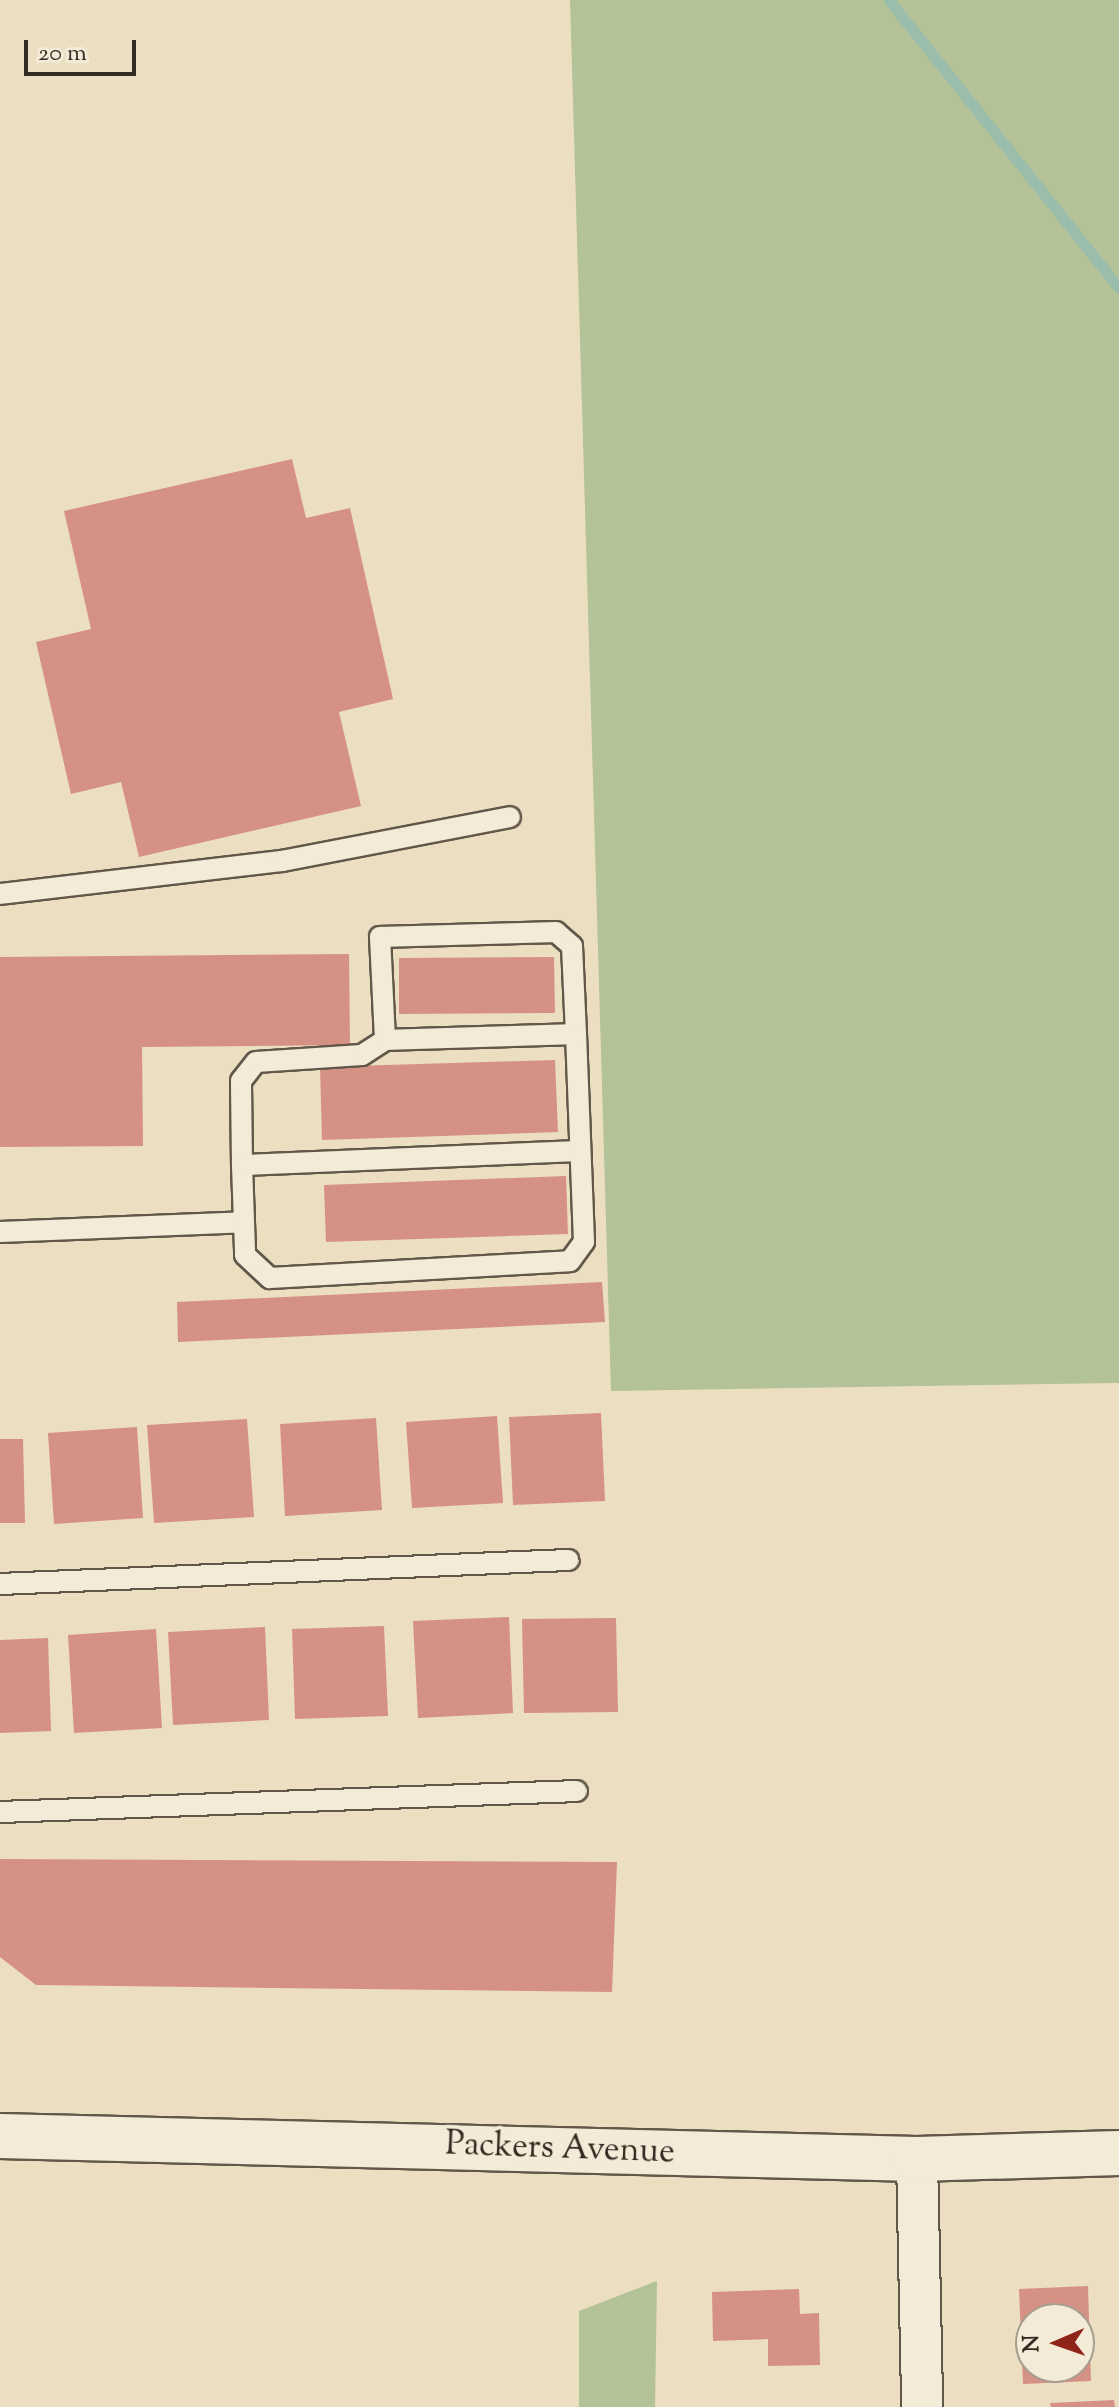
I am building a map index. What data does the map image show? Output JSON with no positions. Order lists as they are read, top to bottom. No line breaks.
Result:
{"streets":{"main road":["Packers Avenue"]},"scale_bar":"20 m","north":"left"}
